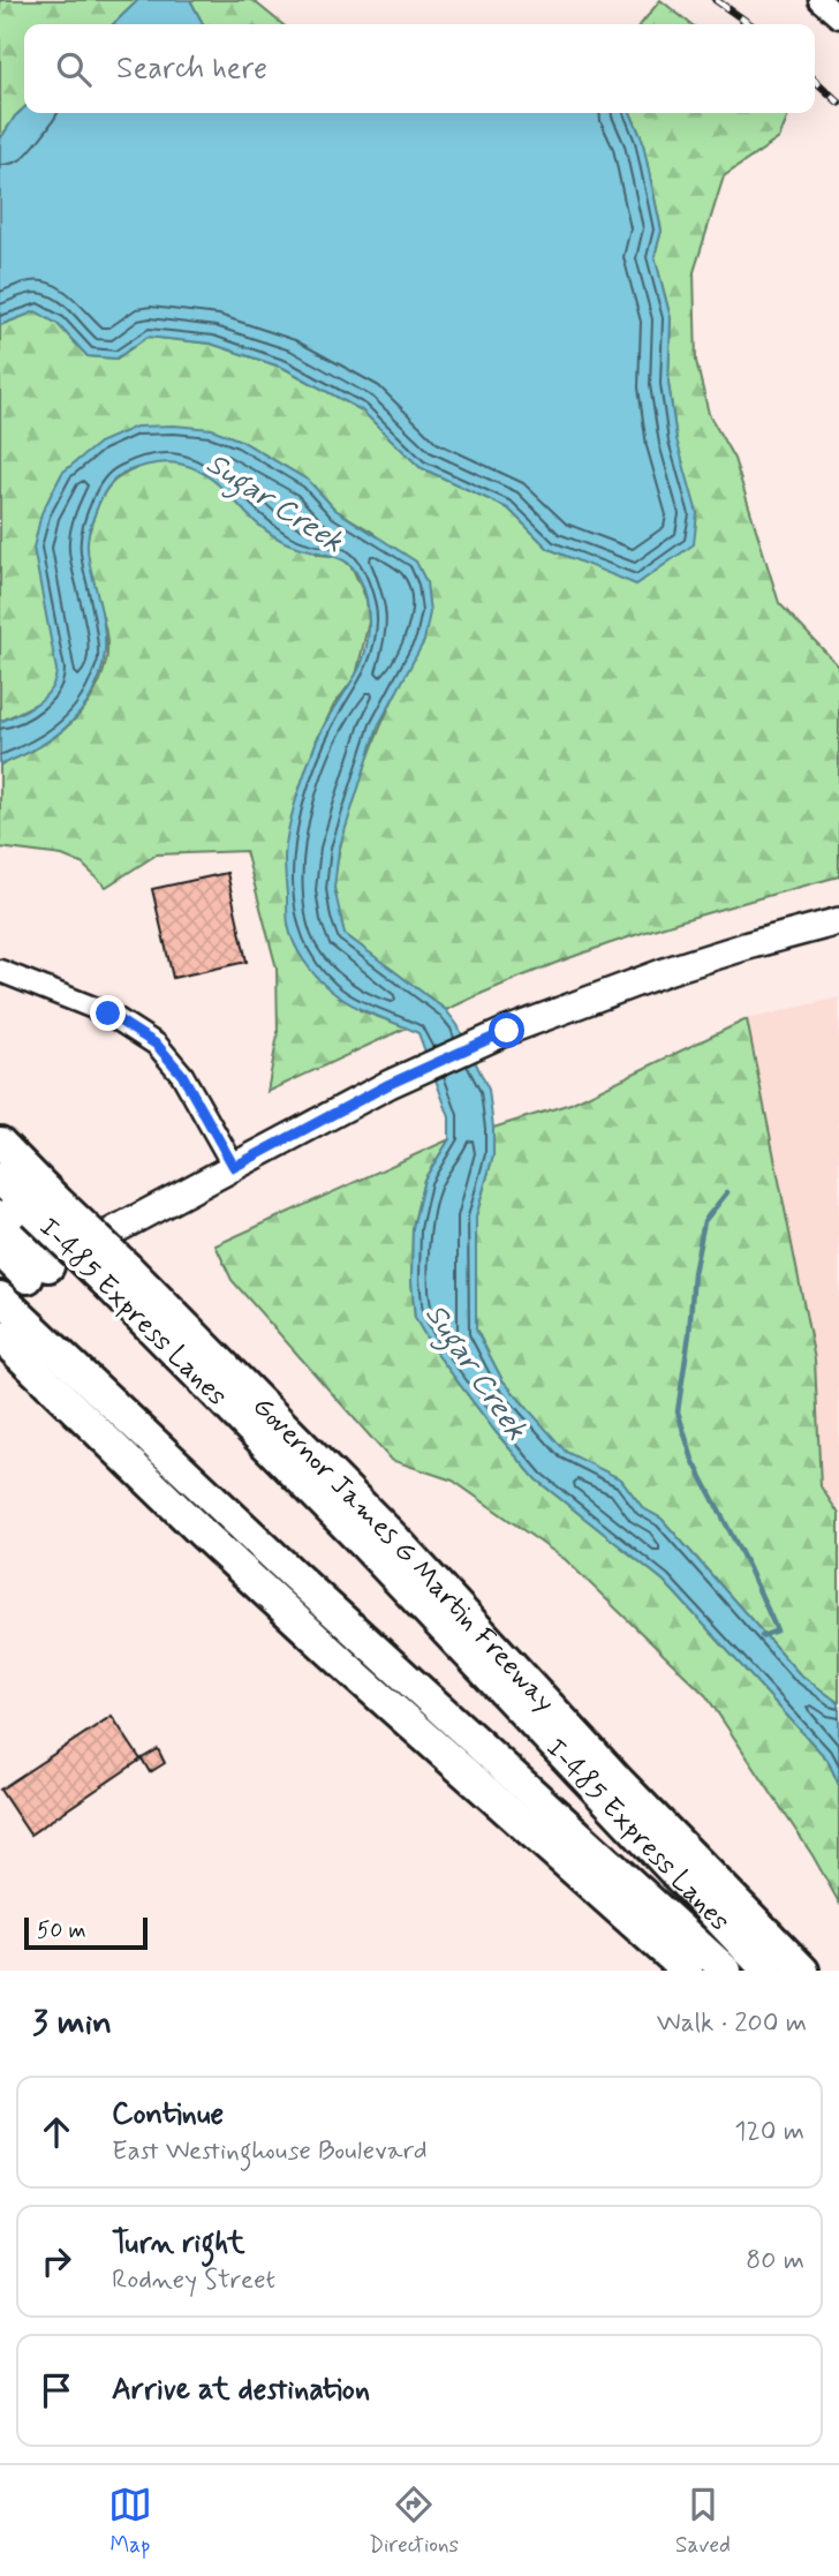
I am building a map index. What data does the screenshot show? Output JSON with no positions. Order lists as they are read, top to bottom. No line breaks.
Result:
{"streets":{"highway":["I-485 Express Lanes","Governor James G Martin Freeway"]},"crossings":[["I-485 Express Lanes","Governor James G Martin Freeway"]],"water":["Sugar Creek"],"scale_bar":"50 m","page":{"search":"Search here","scale":"50 m","heading":["3 min","Walk · 200 m"],"list":[["Continue","East Westinghouse Boulevard","120 m"],["Turn right","Rodney Street","80 m"],"Arrive at destination"],"nav":["Map","Directions","Saved"]}}
